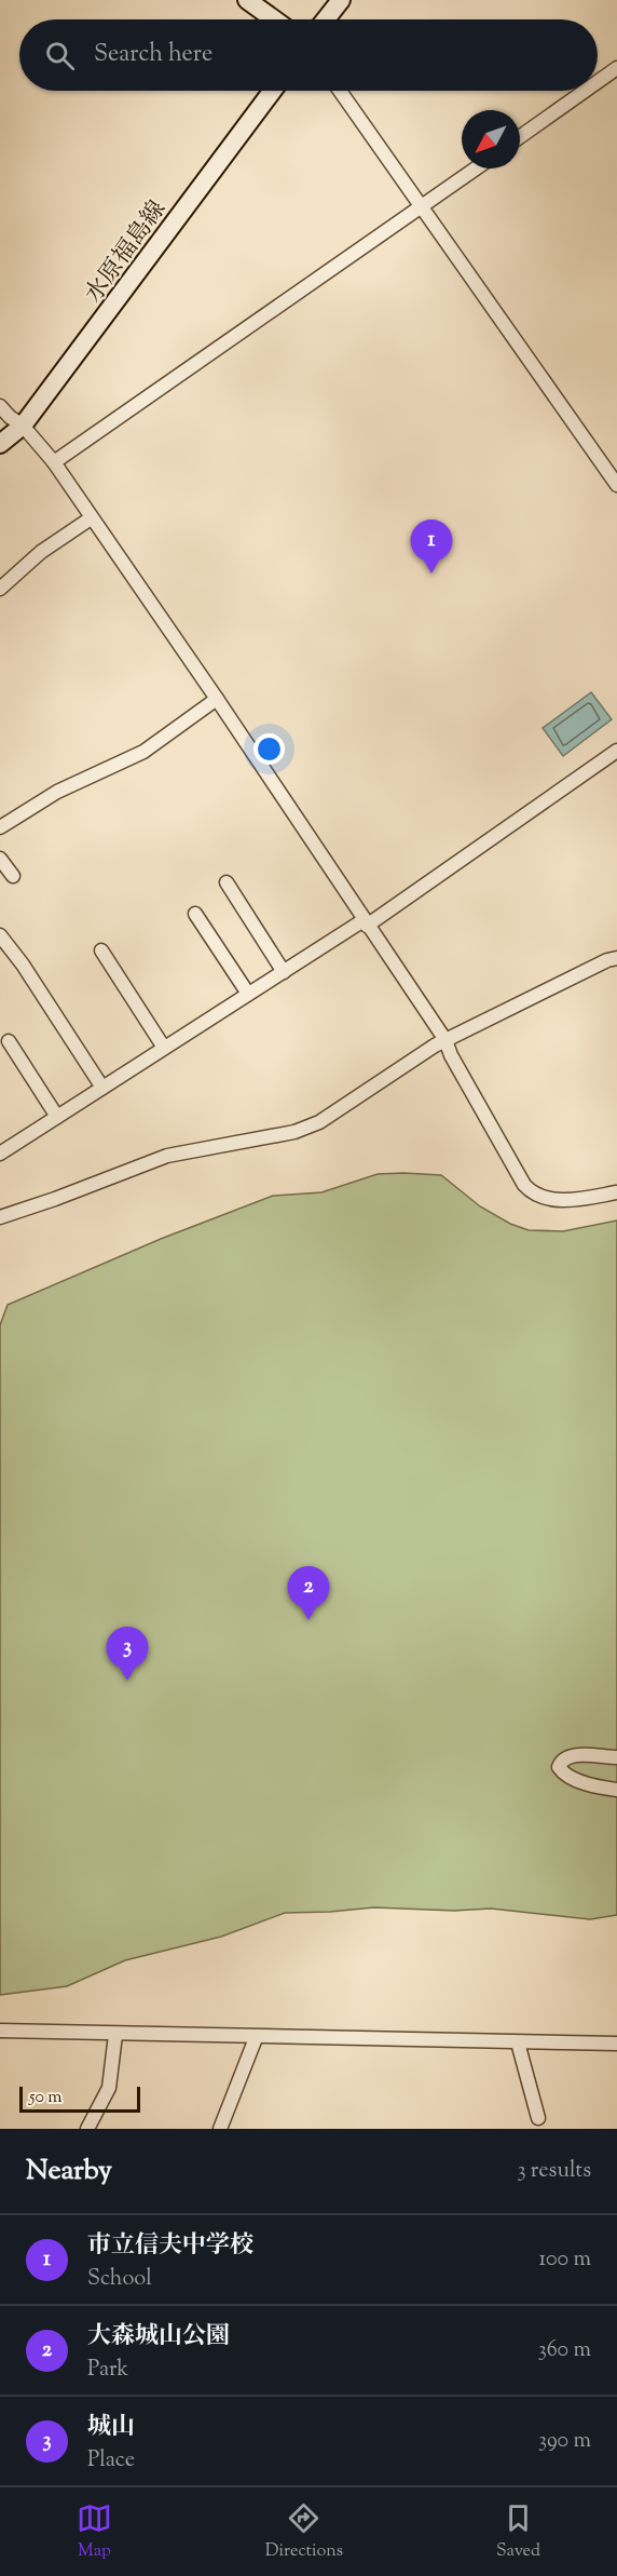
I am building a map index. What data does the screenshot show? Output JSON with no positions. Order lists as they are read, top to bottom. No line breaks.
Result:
{"streets":{"main road":["水原福島線"]},"scale_bar":"50 m","north":"bottom left","page":{"search":"Search here","pins":["1","2","3"],"scale":"50 m","heading":["Nearby","3 results"],"list":[{"mark":"1","name":"市立信夫中学校","note":"School","value":"100 m"},{"mark":"2","name":"大森城山公園","note":"Park","value":"360 m"},{"mark":"3","name":"城山","note":"Place","value":"390 m"}],"nav":["Map","Directions","Saved"]}}
